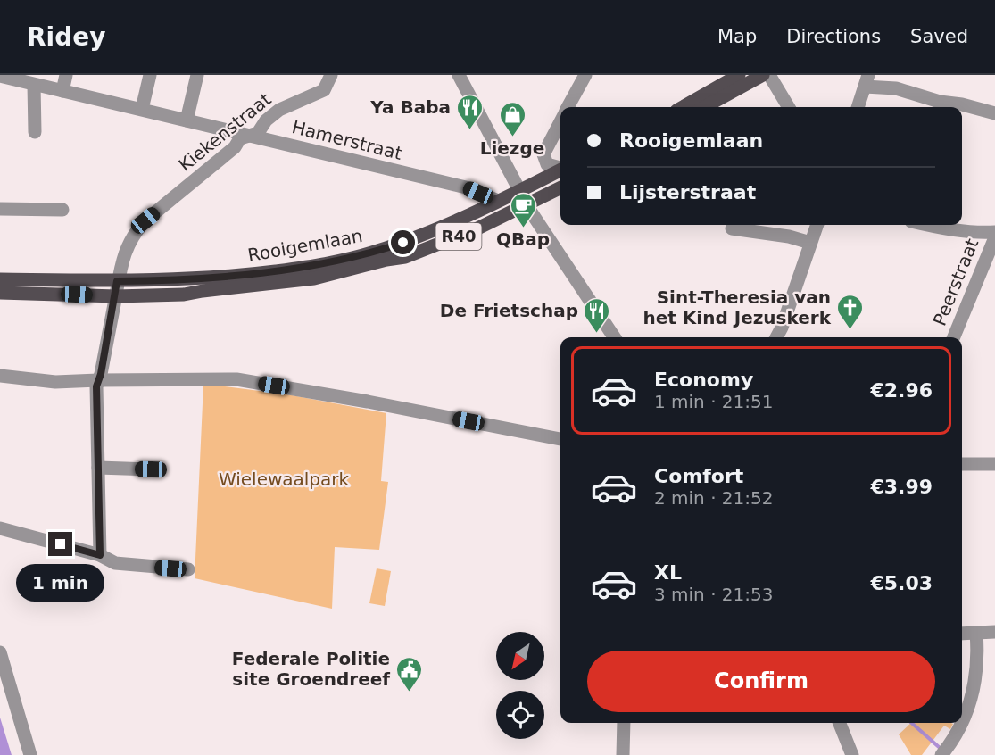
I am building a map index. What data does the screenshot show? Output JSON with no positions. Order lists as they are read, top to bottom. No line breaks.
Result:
{"streets":{"main road":["R40","Rooigemlaan"],"street":["Kiekenstraat","Hamerstraat","Peerstraat"]},"crossings":[["Kiekenstraat","Hamerstraat"],["Kiekenstraat","Rooigemlaan"],["Hamerstraat","Rooigemlaan"]],"parks":["Wielewaalpark"],"places":{"restaurant":["Ya Baba","De Frietschap"],"shop":["Liezge"],"cafe":["QBap"],"church":["Sint-Theresia van het Kind Jezuskerk"],"public building":["Federale Politie site Groendreef"]},"north":"bottom left","page":{"header":"Ridey","nav":["Map","Directions","Saved"],"banner":["Rooigemlaan","Lijsterstraat"],"list":[{"name":"Economy","note":"1 min · 21:51","value":"€2.96"},{"name":"Comfort","note":"2 min · 21:52","value":"€3.99"},{"name":"XL","note":"3 min · 21:53","value":"€5.03"}],"bubble":"1 min","buttons":"Confirm"}}
